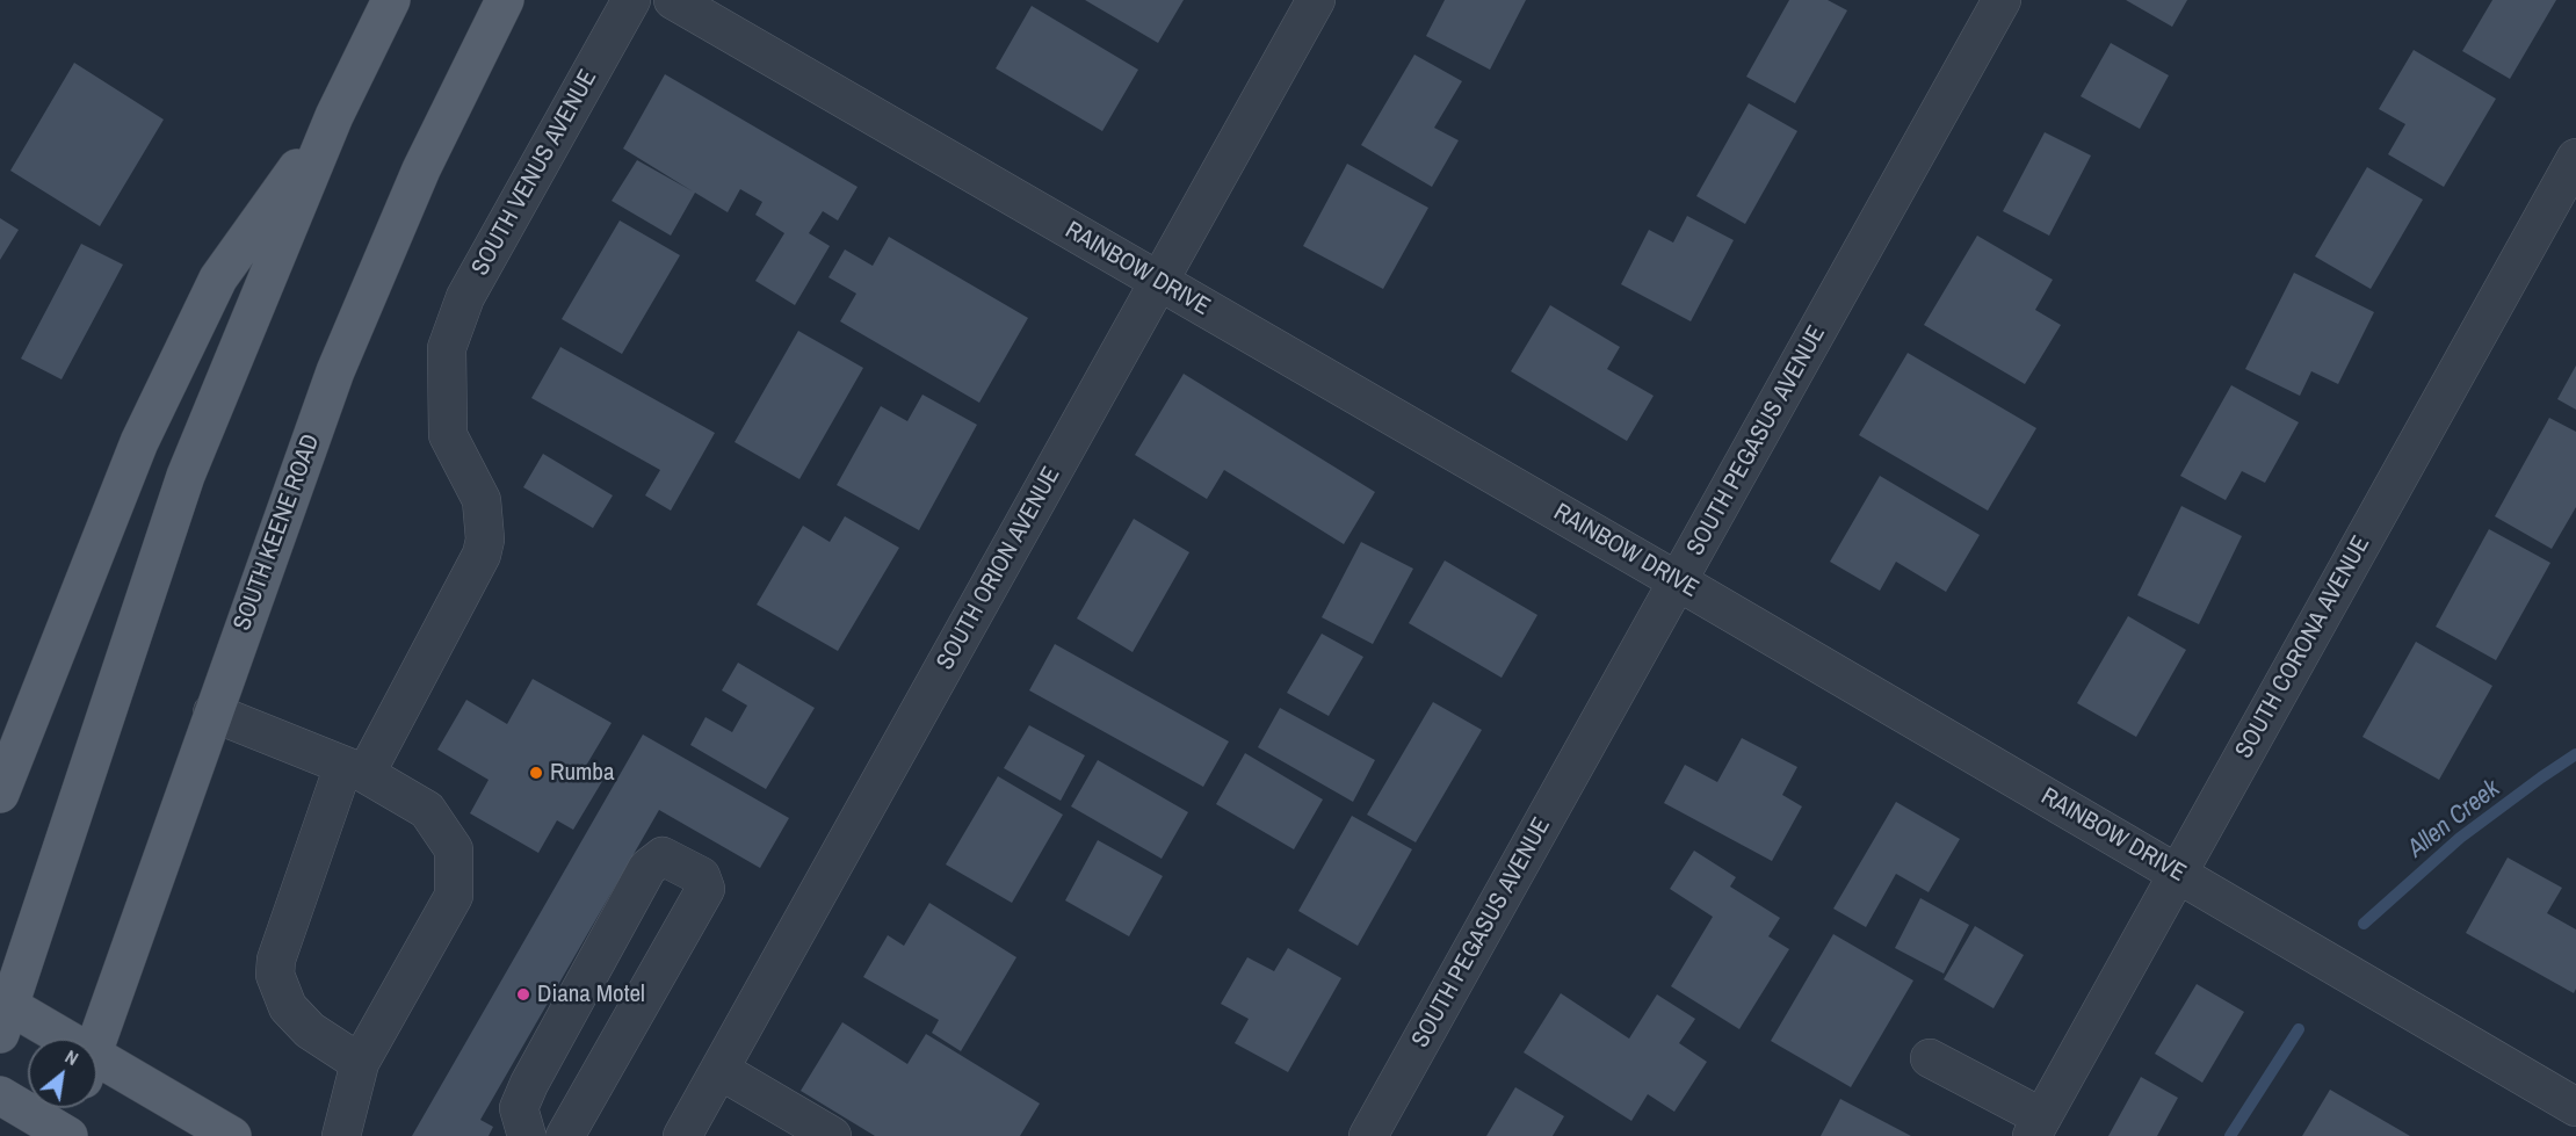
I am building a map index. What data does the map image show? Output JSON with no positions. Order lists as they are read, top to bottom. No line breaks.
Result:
{"streets":{"main road":["SOUTH KEENE ROAD"],"street":["SOUTH VENUS AVENUE","RAINBOW DRIVE","SOUTH PEGASUS AVENUE","SOUTH ORION AVENUE","SOUTH CORONA AVENUE"]},"crossings":[["RAINBOW DRIVE","SOUTH PEGASUS AVENUE"],["RAINBOW DRIVE","SOUTH ORION AVENUE"],["RAINBOW DRIVE","SOUTH CORONA AVENUE"]],"water":["Allen Creek"],"places":["Rumba","Diana Motel"],"north":"top right"}
